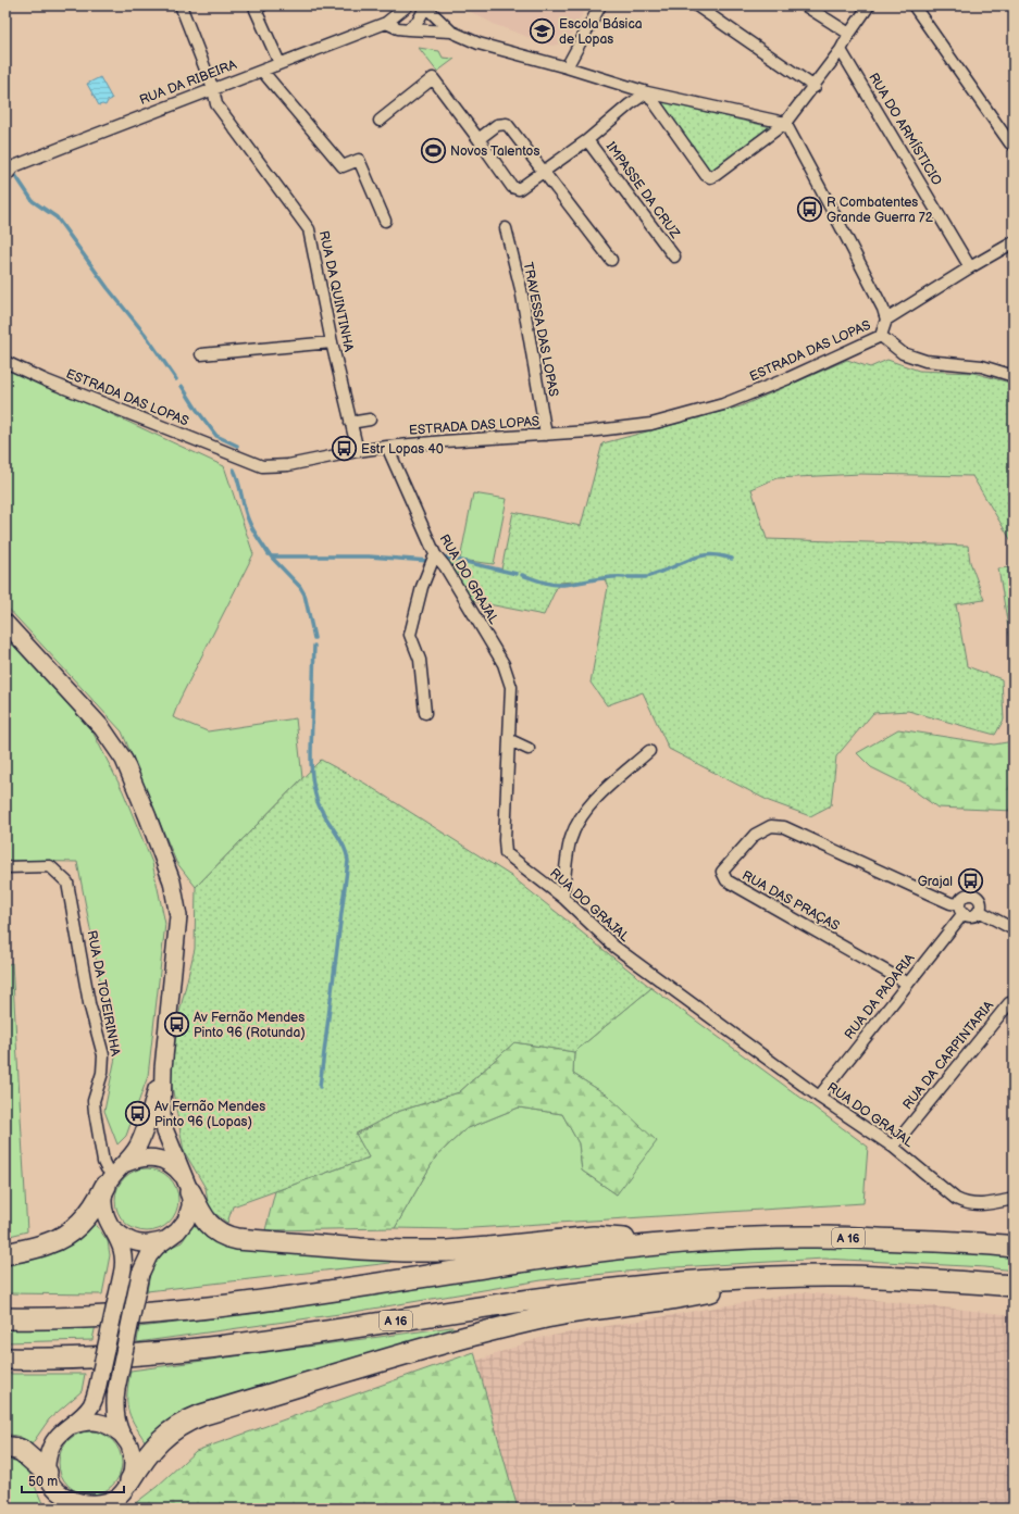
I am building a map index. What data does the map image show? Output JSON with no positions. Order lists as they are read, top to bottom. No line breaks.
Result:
{"streets":{"highway":["A 16"],"street":["RUA DA RIBEIRA","RUA DO ARMÍSTICIO","IMPASSE DA CRUZ","RUA DA QUINTINHA","TRAVESSA DAS LOPAS","ESTRADA DAS LOPAS","RUA DO GRAJAL","RUA DAS PRAÇAS","RUA DA TOJEIRINHA","RUA DA PADARIA","RUA DA CARPINTARIA"]},"crossings":[["RUA DA RIBEIRA","RUA DA QUINTINHA"],["RUA DA QUINTINHA","ESTRADA DAS LOPAS"],["TRAVESSA DAS LOPAS","ESTRADA DAS LOPAS"],["ESTRADA DAS LOPAS","RUA DO GRAJAL"],["RUA DO GRAJAL","RUA DA PADARIA"],["RUA DO GRAJAL","RUA DA CARPINTARIA"],["RUA DAS PRAÇAS","RUA DA PADARIA"],["RUA DA TOJEIRINHA","A 16"]],"places":{"school or university":["Escola Básica de Lopas"],"sports":["Novos Talentos"],"bus stop":["R Combatentes Grande Guerra 72","Estr Lopas 40","Grajal","Av Fernão Mendes Pinto 96 (Rotunda)","Av Fernão Mendes Pinto 96 (Lopas)"]},"scale_bar":"50 m"}
